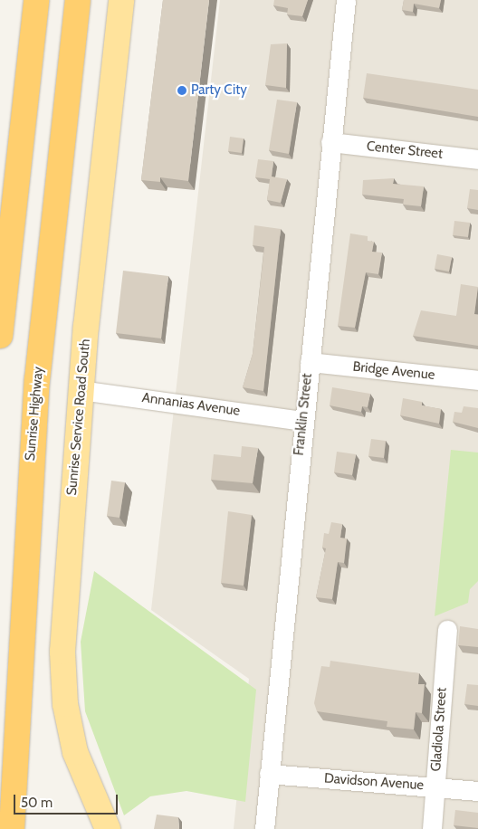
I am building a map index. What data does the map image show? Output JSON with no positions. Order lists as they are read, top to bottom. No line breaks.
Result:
{"streets":{"highway":["Sunrise Highway"],"main road":["Sunrise Service Road South"],"street":["Center Street","Bridge Avenue","Annanias Avenue","Franklin Street","Gladiola Street","Davidson Avenue"]},"crossings":[["Center Street","Franklin Street"],["Bridge Avenue","Franklin Street"],["Annanias Avenue","Franklin Street"],["Annanias Avenue","Sunrise Service Road South"],["Franklin Street","Davidson Avenue"],["Gladiola Street","Davidson Avenue"]],"places":["Party City"],"scale_bar":"50 m"}
